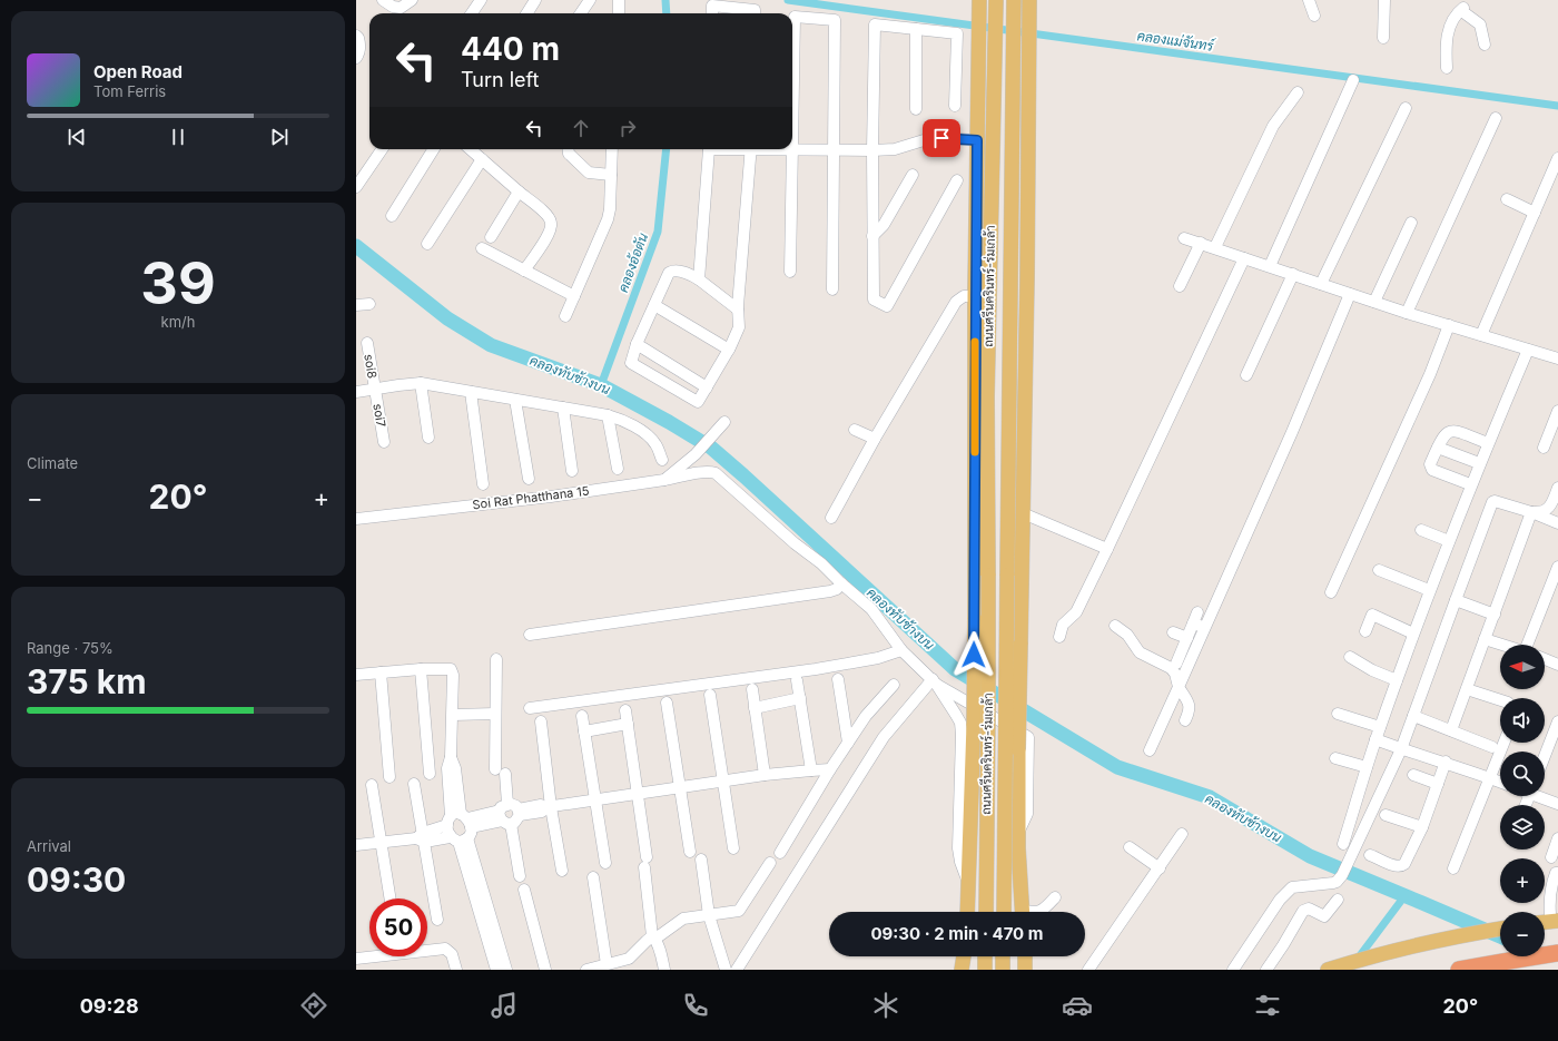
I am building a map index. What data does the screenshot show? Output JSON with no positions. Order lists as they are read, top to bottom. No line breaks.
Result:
{"streets":{"main road":["ถนนศรีนครินทร์-ร่มเกล้า"],"street":["soi8","soi7","Soi Rat Phatthana 15"]},"crossings":[["soi8","soi7"]],"water":["คลองแม่จันทร์","คลองอ้อตัน","คลองทับช้างบน"],"north":"left","page":{"turn":["440 m","Turn left"],"song":["Open Road","Tom Ferris"],"tile":[["39","km/h"],"Climate",["Range · 75%","375 km"],["Arrival","09:30"]],"heat":["−","20°","+"],"map_buttons":["+","−"],"limit":"50","trip":"09:30 · 2 min · 470 m","tabs":["09:28","20°"]}}
